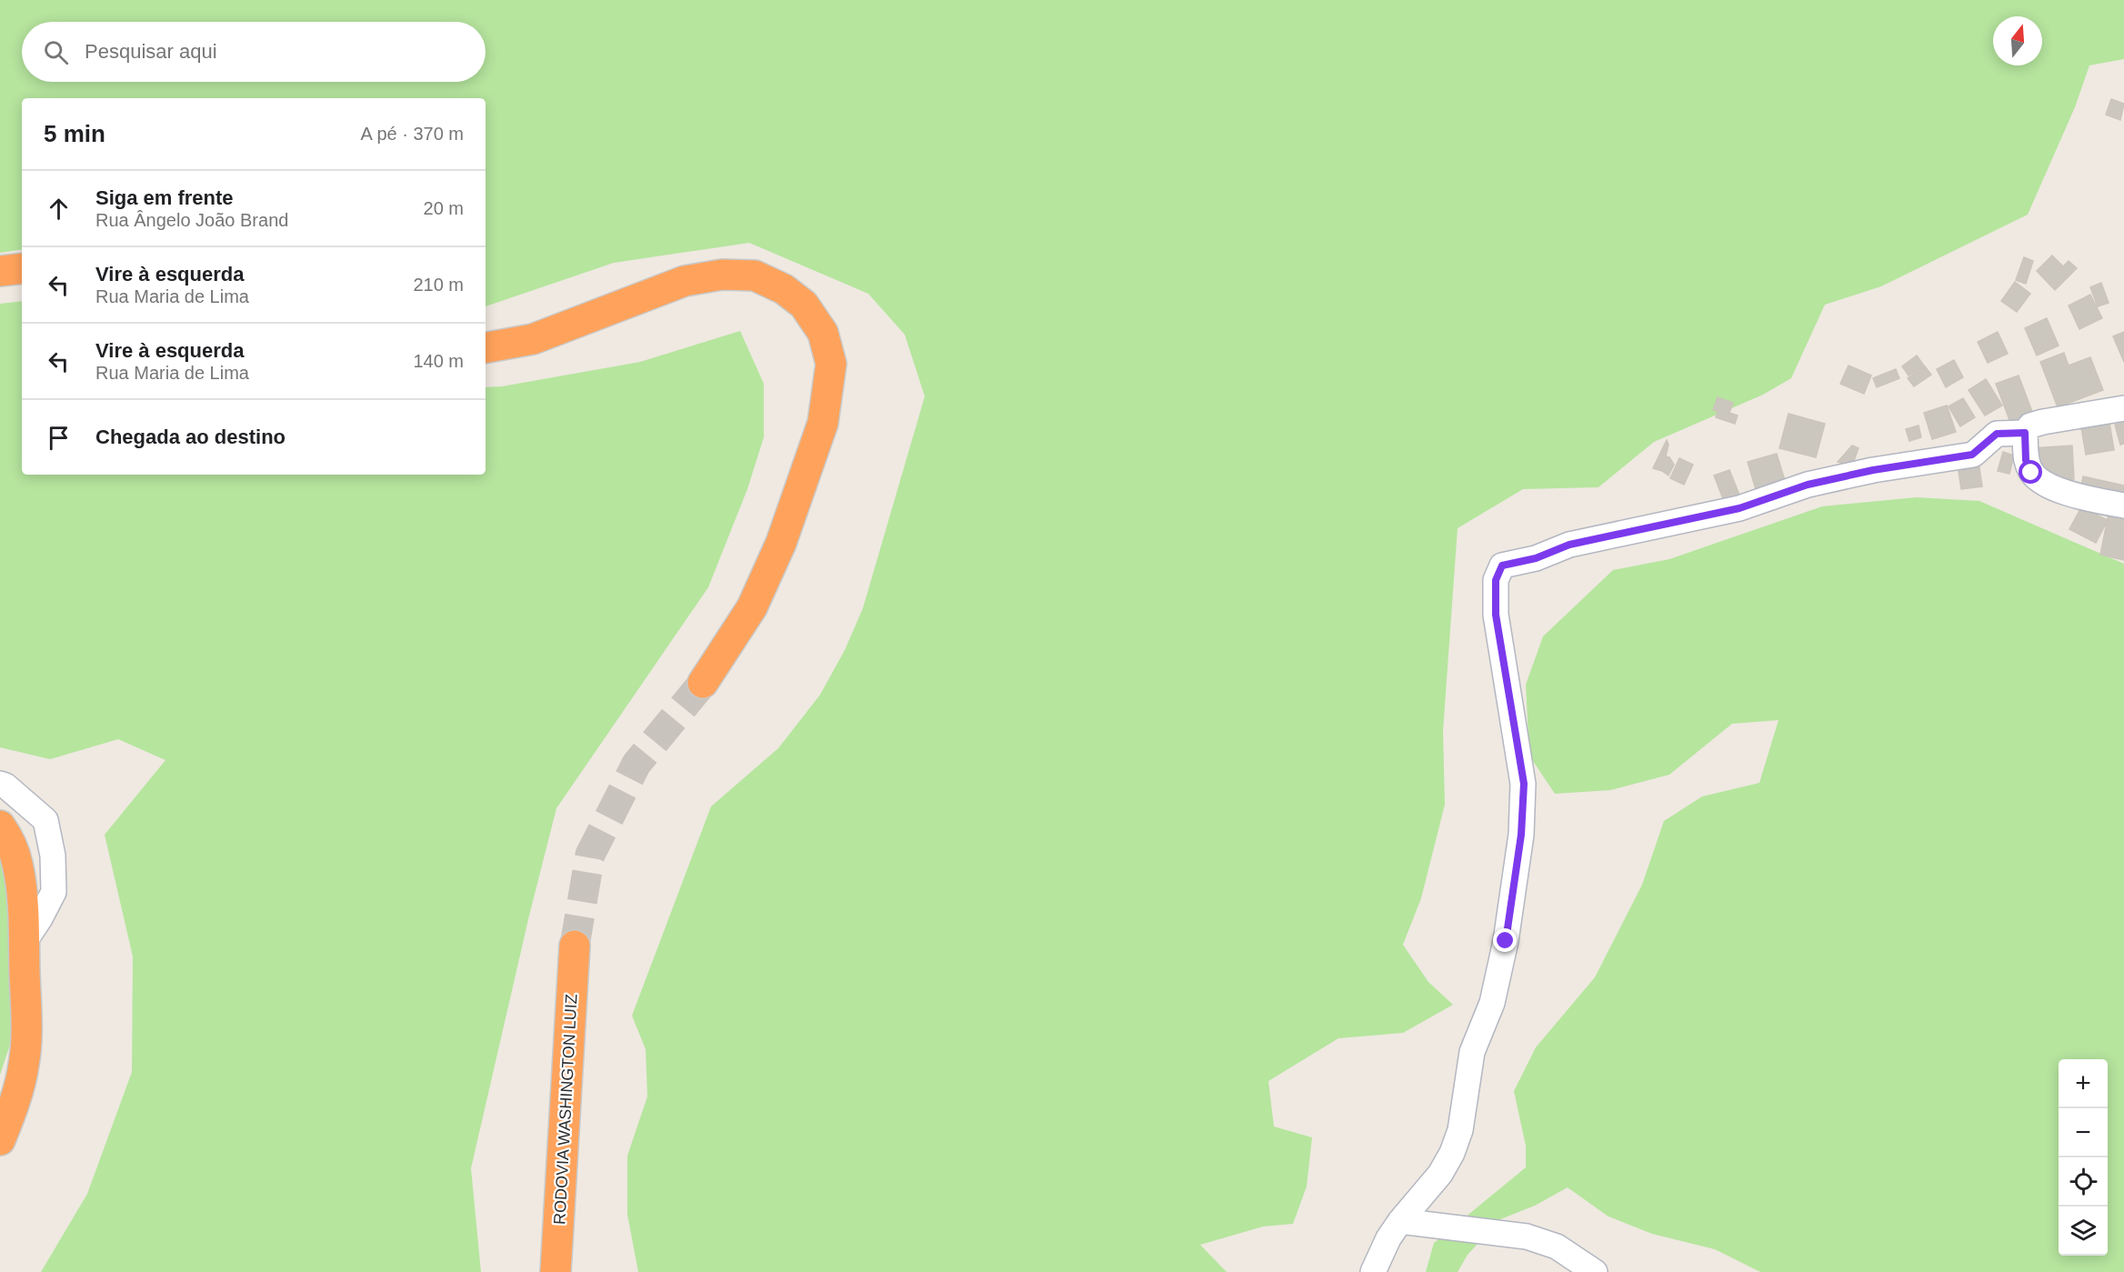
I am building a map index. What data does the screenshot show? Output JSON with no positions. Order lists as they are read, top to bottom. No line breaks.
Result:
{"streets":{"highway":["RODOVIA WASHINGTON LUIZ"]},"north":"top","page":{"search":"Pesquisar aqui","heading":["5 min","A pé · 370 m"],"list":[["Siga em frente","Rua Ângelo João Brand","20 m"],["Vire à esquerda","Rua Maria de Lima","210 m"],["Vire à esquerda","Rua Maria de Lima","140 m"],"Chegada ao destino"],"map_buttons":["+","−"]}}
